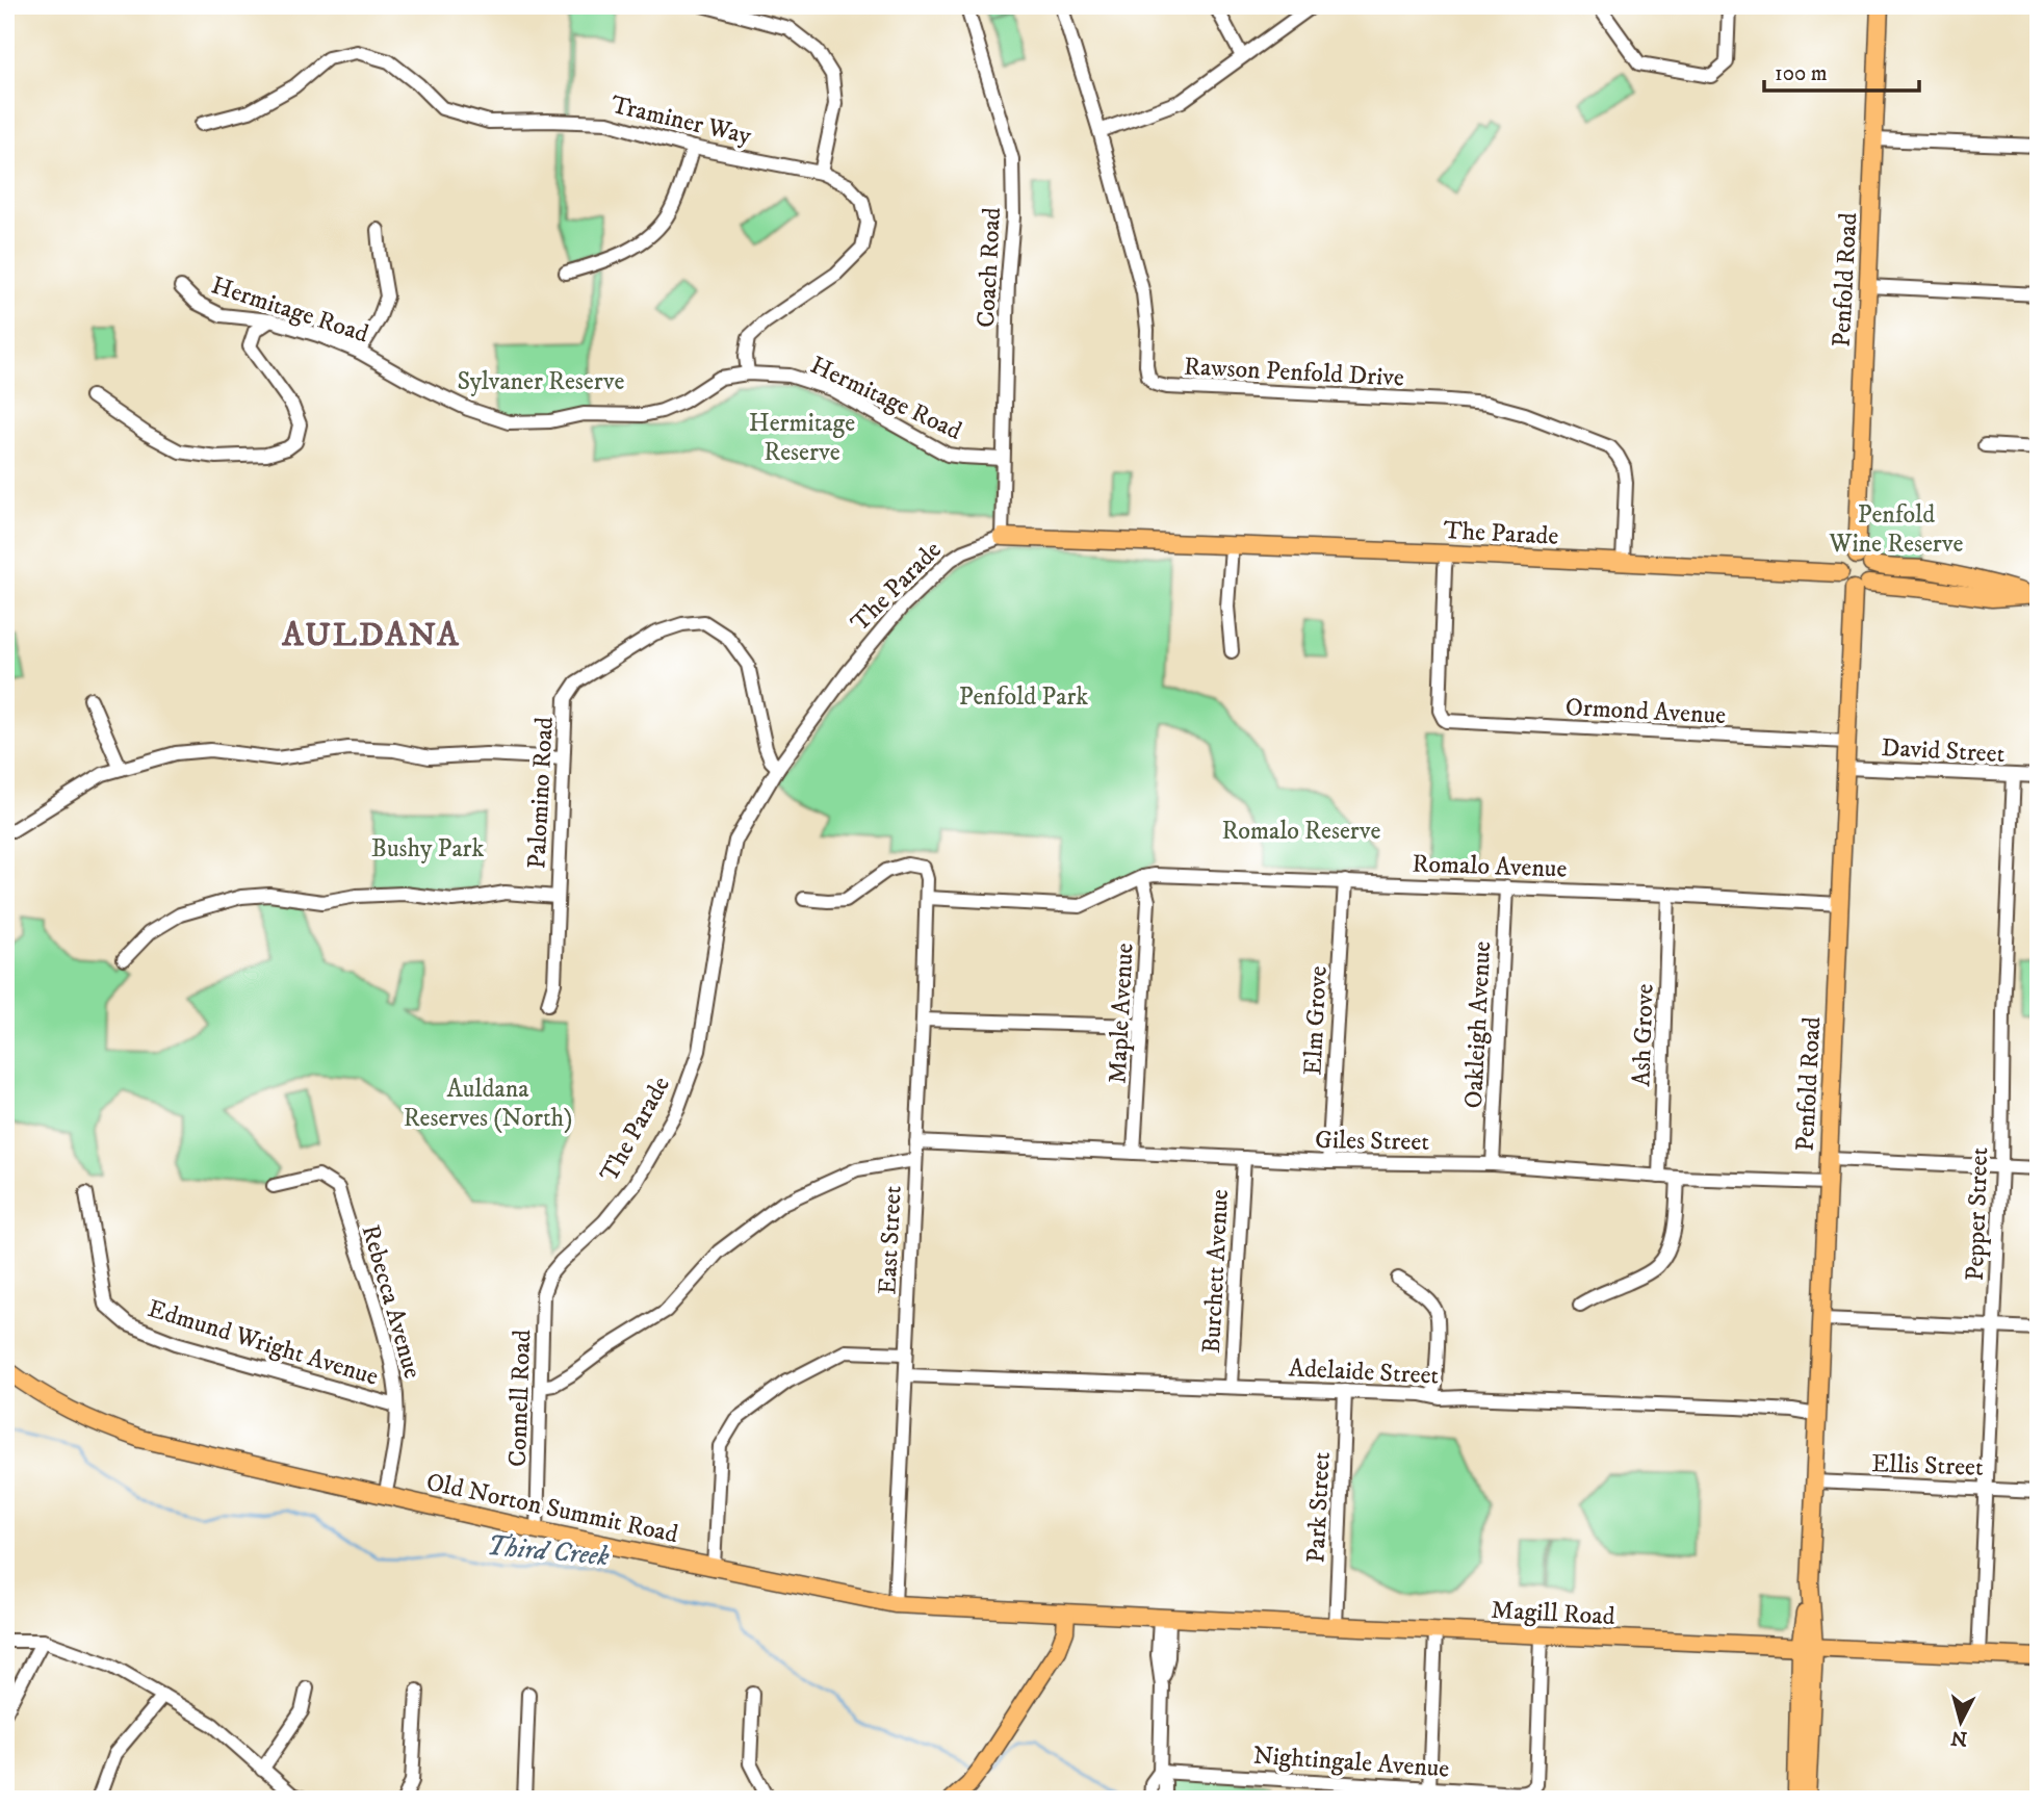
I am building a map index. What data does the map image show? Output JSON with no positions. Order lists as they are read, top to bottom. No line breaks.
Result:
{"streets":{"main road":["Penfold Road","The Parade","Old Norton Summit Road","Magill Road"],"street":["Traminer Way","Coach Road","Hermitage Road","Rawson Penfold Drive","Ormond Avenue","David Street","Palomino Road","Romalo Avenue","Maple Avenue","Elm Grove","Oakleigh Avenue","Ash Grove","Giles Street","Pepper Street","East Street","Burchett Avenue","Rebecca Avenue","Edmund Wright Avenue","Adelaide Street","Connell Road","Ellis Street","Park Street","Nightingale Avenue"]},"crossings":[["Traminer Way","Hermitage Road"],["Coach Road","Hermitage Road"],["Coach Road","The Parade"],["Penfold Road","The Parade"],["Penfold Road","Ormond Avenue"],["Penfold Road","David Street"],["Penfold Road","Romalo Avenue"],["Penfold Road","Giles Street"],["Penfold Road","Adelaide Street"],["Penfold Road","Ellis Street"],["Penfold Road","Magill Road"],["Rawson Penfold Drive","The Parade"],["The Parade","Ormond Avenue"],["The Parade","Palomino Road"],["The Parade","Connell Road"],["David Street","Pepper Street"],["Romalo Avenue","Maple Avenue"],["Romalo Avenue","Elm Grove"],["Romalo Avenue","Oakleigh Avenue"],["Romalo Avenue","Ash Grove"],["Romalo Avenue","East Street"],["Maple Avenue","Giles Street"],["Elm Grove","Giles Street"],["Oakleigh Avenue","Giles Street"],["Ash Grove","Giles Street"],["Giles Street","East Street"],["Giles Street","Burchett Avenue"],["Pepper Street","Ellis Street"],["Pepper Street","Magill Road"],["East Street","Adelaide Street"],["East Street","Old Norton Summit Road"],["Burchett Avenue","Adelaide Street"],["Rebecca Avenue","Edmund Wright Avenue"],["Rebecca Avenue","Old Norton Summit Road"],["Adelaide Street","Park Street"],["Connell Road","Old Norton Summit Road"],["Old Norton Summit Road","Magill Road"],["Park Street","Magill Road"],["Magill Road","Nightingale Avenue"]],"districts":["AULDANA"],"water":["Third Creek"],"parks":["Sylvaner Reserve","Hermitage Reserve","Penfold Wine Reserve","Penfold Park","Romalo Reserve","Bushy Park","Auldana Reserves (North)"],"scale_bar":"100 m","north":"bottom"}
